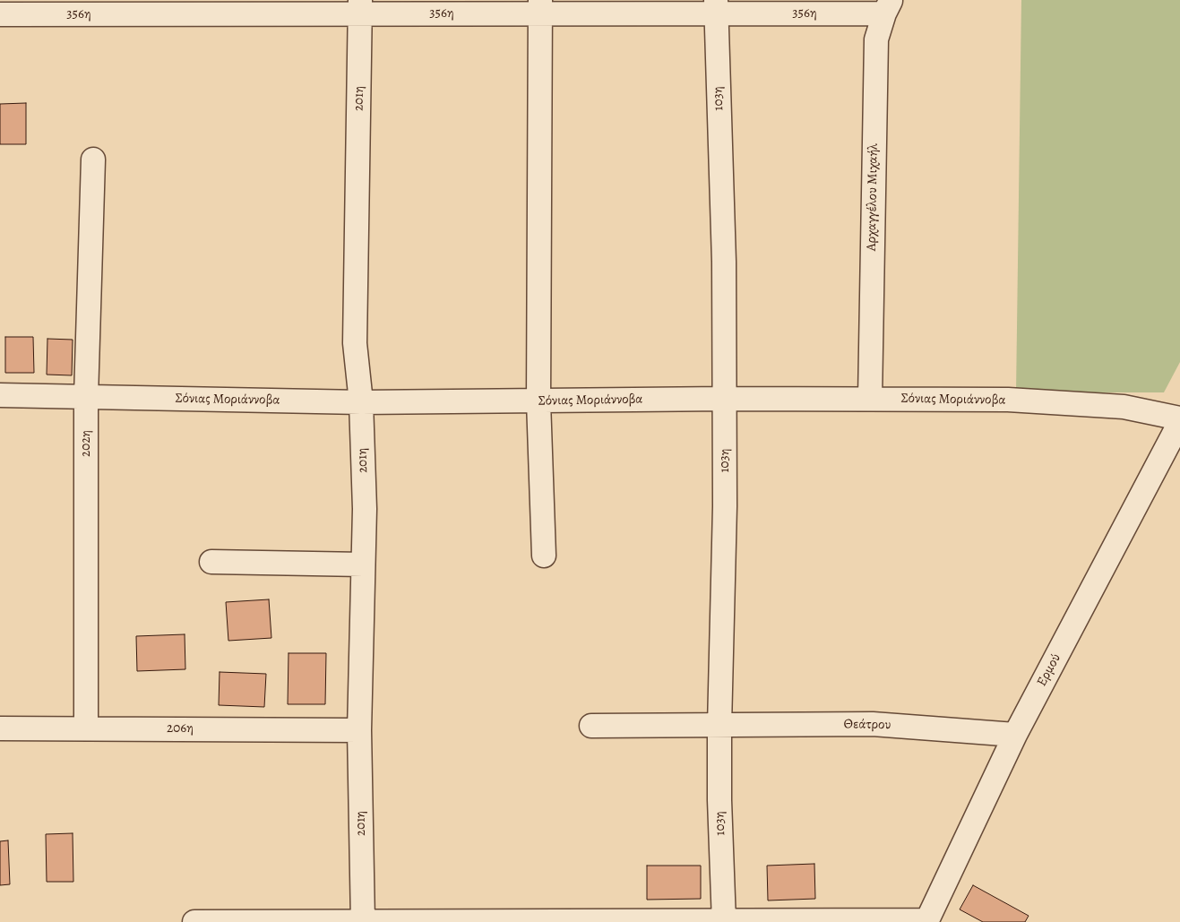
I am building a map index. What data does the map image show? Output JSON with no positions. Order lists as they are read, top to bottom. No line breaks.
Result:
{"streets":{"street":["356η","201η","103η","Αρχαγγέλου Μιχαήλ","Σόνιας Μοριάννοβα","202η","Ερμού","Θεάτρου","206η"]},"crossings":[["356η","201η"],["356η","103η"],["356η","Αρχαγγέλου Μιχαήλ"],["201η","Σόνιας Μοριάννοβα"],["201η","206η"],["103η","Σόνιας Μοριάννοβα"],["103η","Θεάτρου"],["Αρχαγγέλου Μιχαήλ","Σόνιας Μοριάννοβα"],["Σόνιας Μοριάννοβα","202η"],["202η","206η"],["Ερμού","Θεάτρου"]]}
